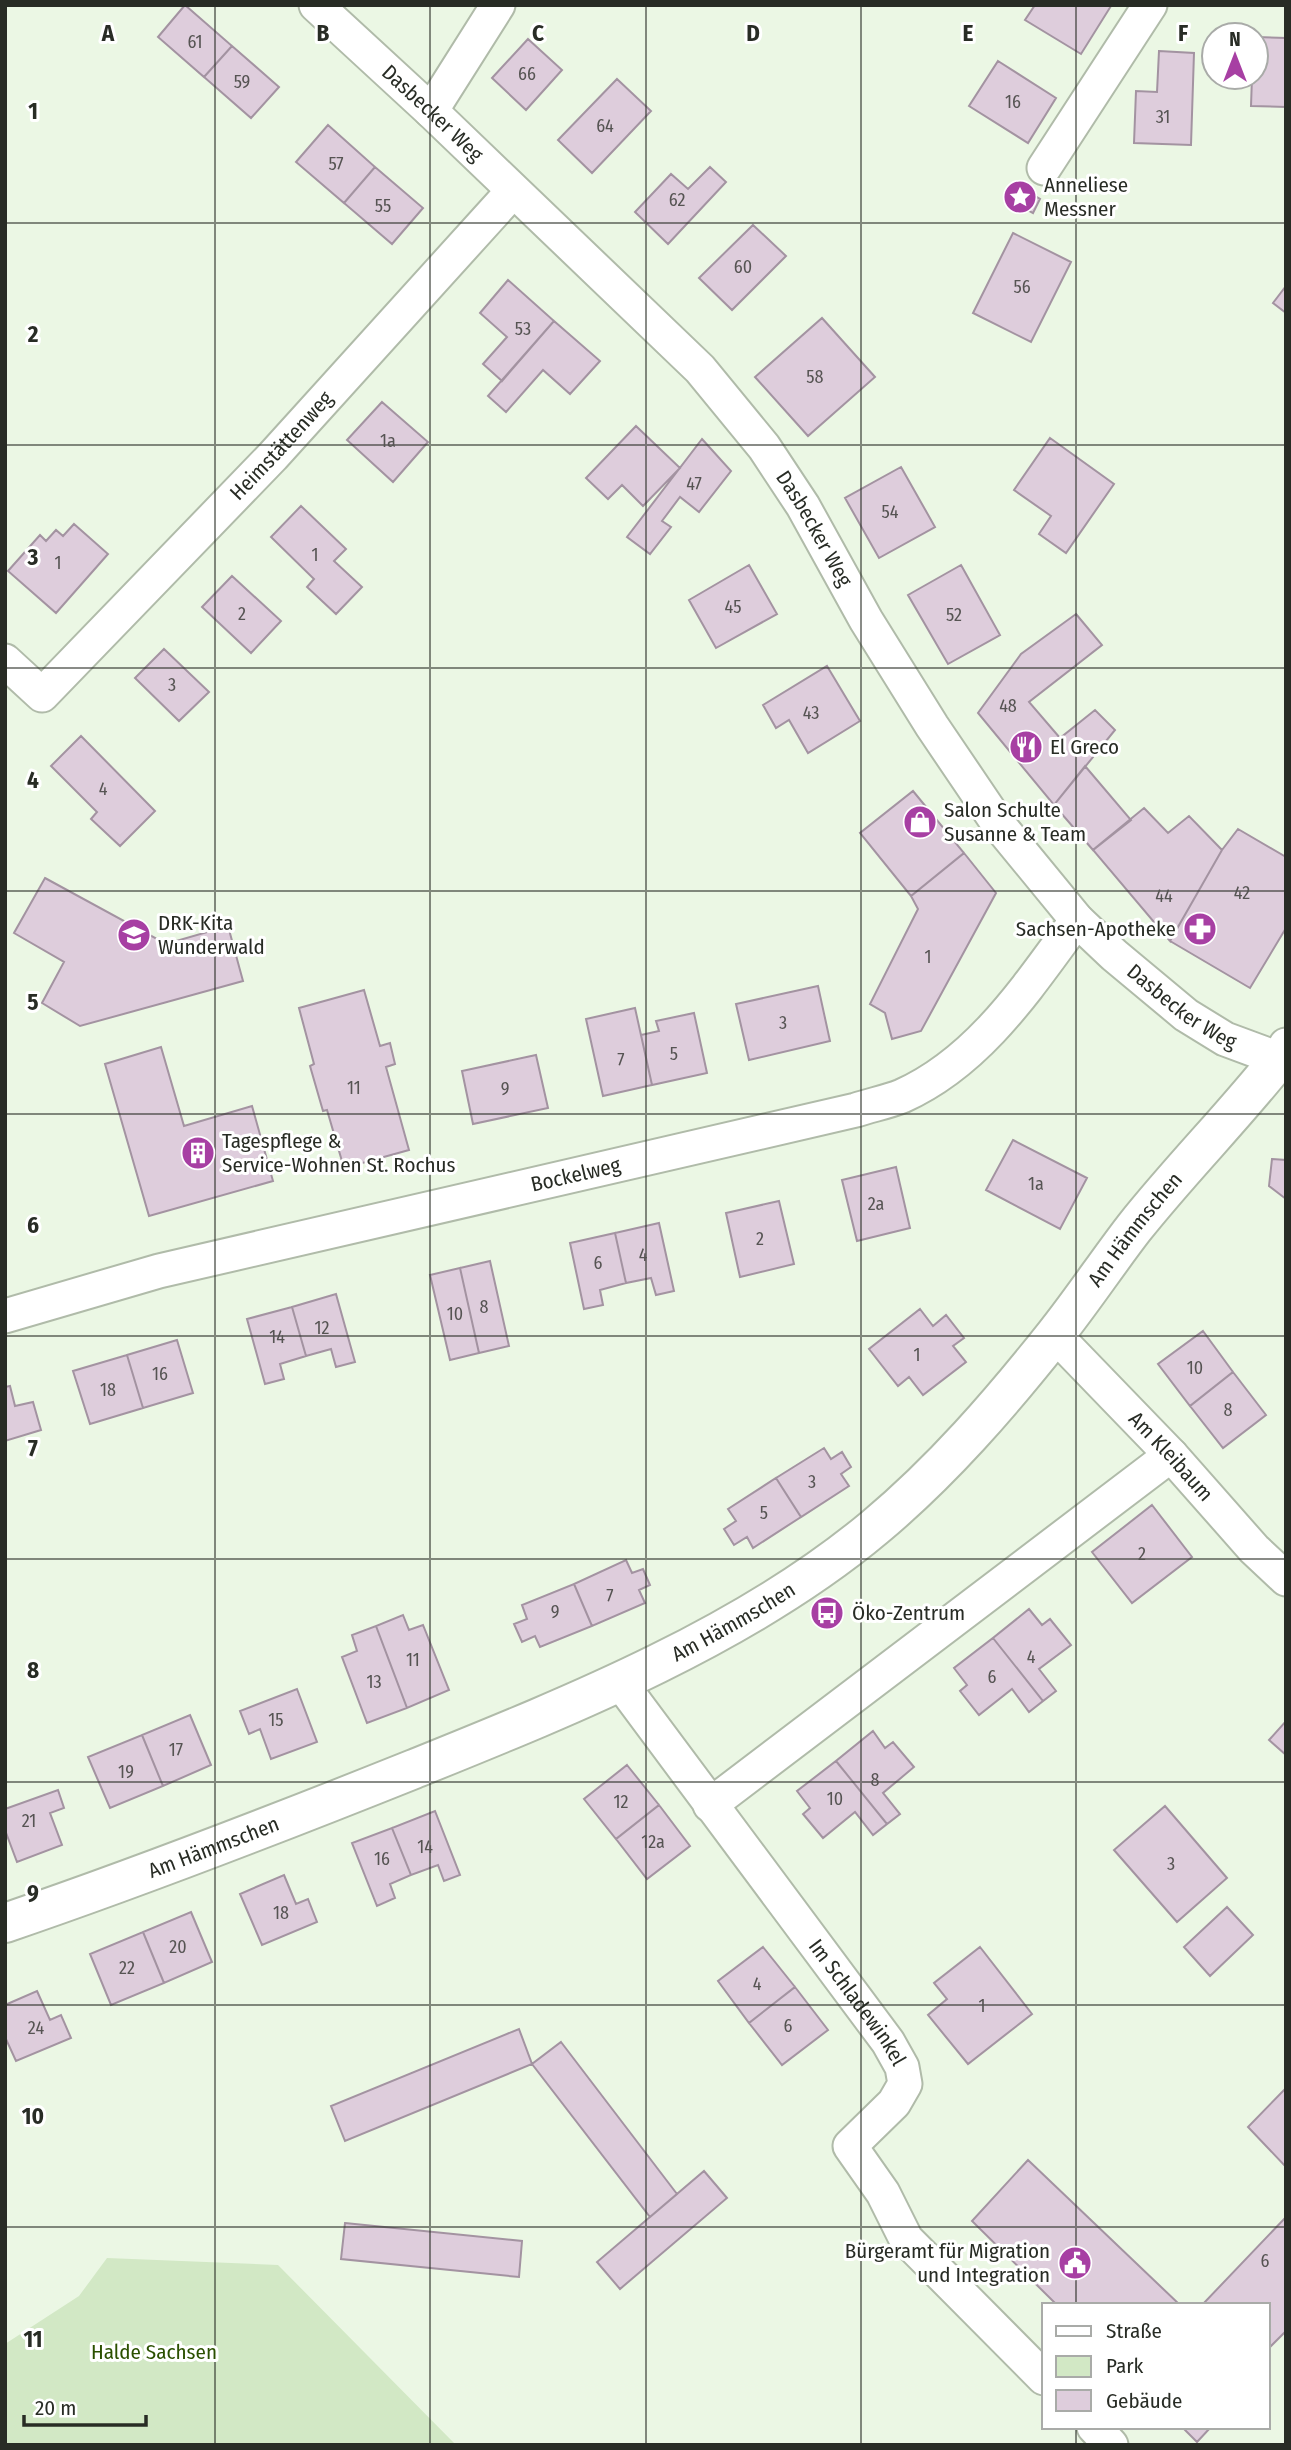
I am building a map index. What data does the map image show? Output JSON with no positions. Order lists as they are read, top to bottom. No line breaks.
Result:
{"streets":{"street":["Dasbecker Weg","Heimstättenweg","Bockelweg","Am Hämmschen","Am Kleibaum","Im Schladewinkel"]},"crossings":[["Dasbecker Weg","Heimstättenweg"],["Dasbecker Weg","Bockelweg"],["Dasbecker Weg","Am Hämmschen"],["Am Hämmschen","Am Kleibaum"],["Am Hämmschen","Im Schladewinkel"]],"parks":["Halde Sachsen"],"places":{"place":["Anneliese Messner"],"restaurant":["El Greco"],"shop":["Salon Schulte Susanne & Team"],"pharmacy":["Sachsen-Apotheke"],"school or university":["DRK-Kita Wunderwald"],"building":["Tagespflege & Service-Wohnen St. Rochus"],"bus stop":["Öko-Zentrum"],"public building":["Bürgeramt für Migration und Integration"]},"house_numbers":["61","66","59","16","31","64","57","62","55","60","56","53","58","1a","47","54","1","1","45","2","52","3","48","43","4","42","44","1","3","5","7","11","9","1a","2a","2","4","6","8","10","12","14","1","10","16","18","8","3","5","2","7","9","4","11","6","13","15","17","19","8","10","12","21","12a","14","16","3","18","20","22","4","1","6","24","6"],"legend":["Straße","Park","Gebäude"],"scale_bar":"20 m","north":"top","grid":{"columns":["A","B","C","D","E","F"],"rows":["1","2","3","4","5","6","7","8","9","10","11"]}}
